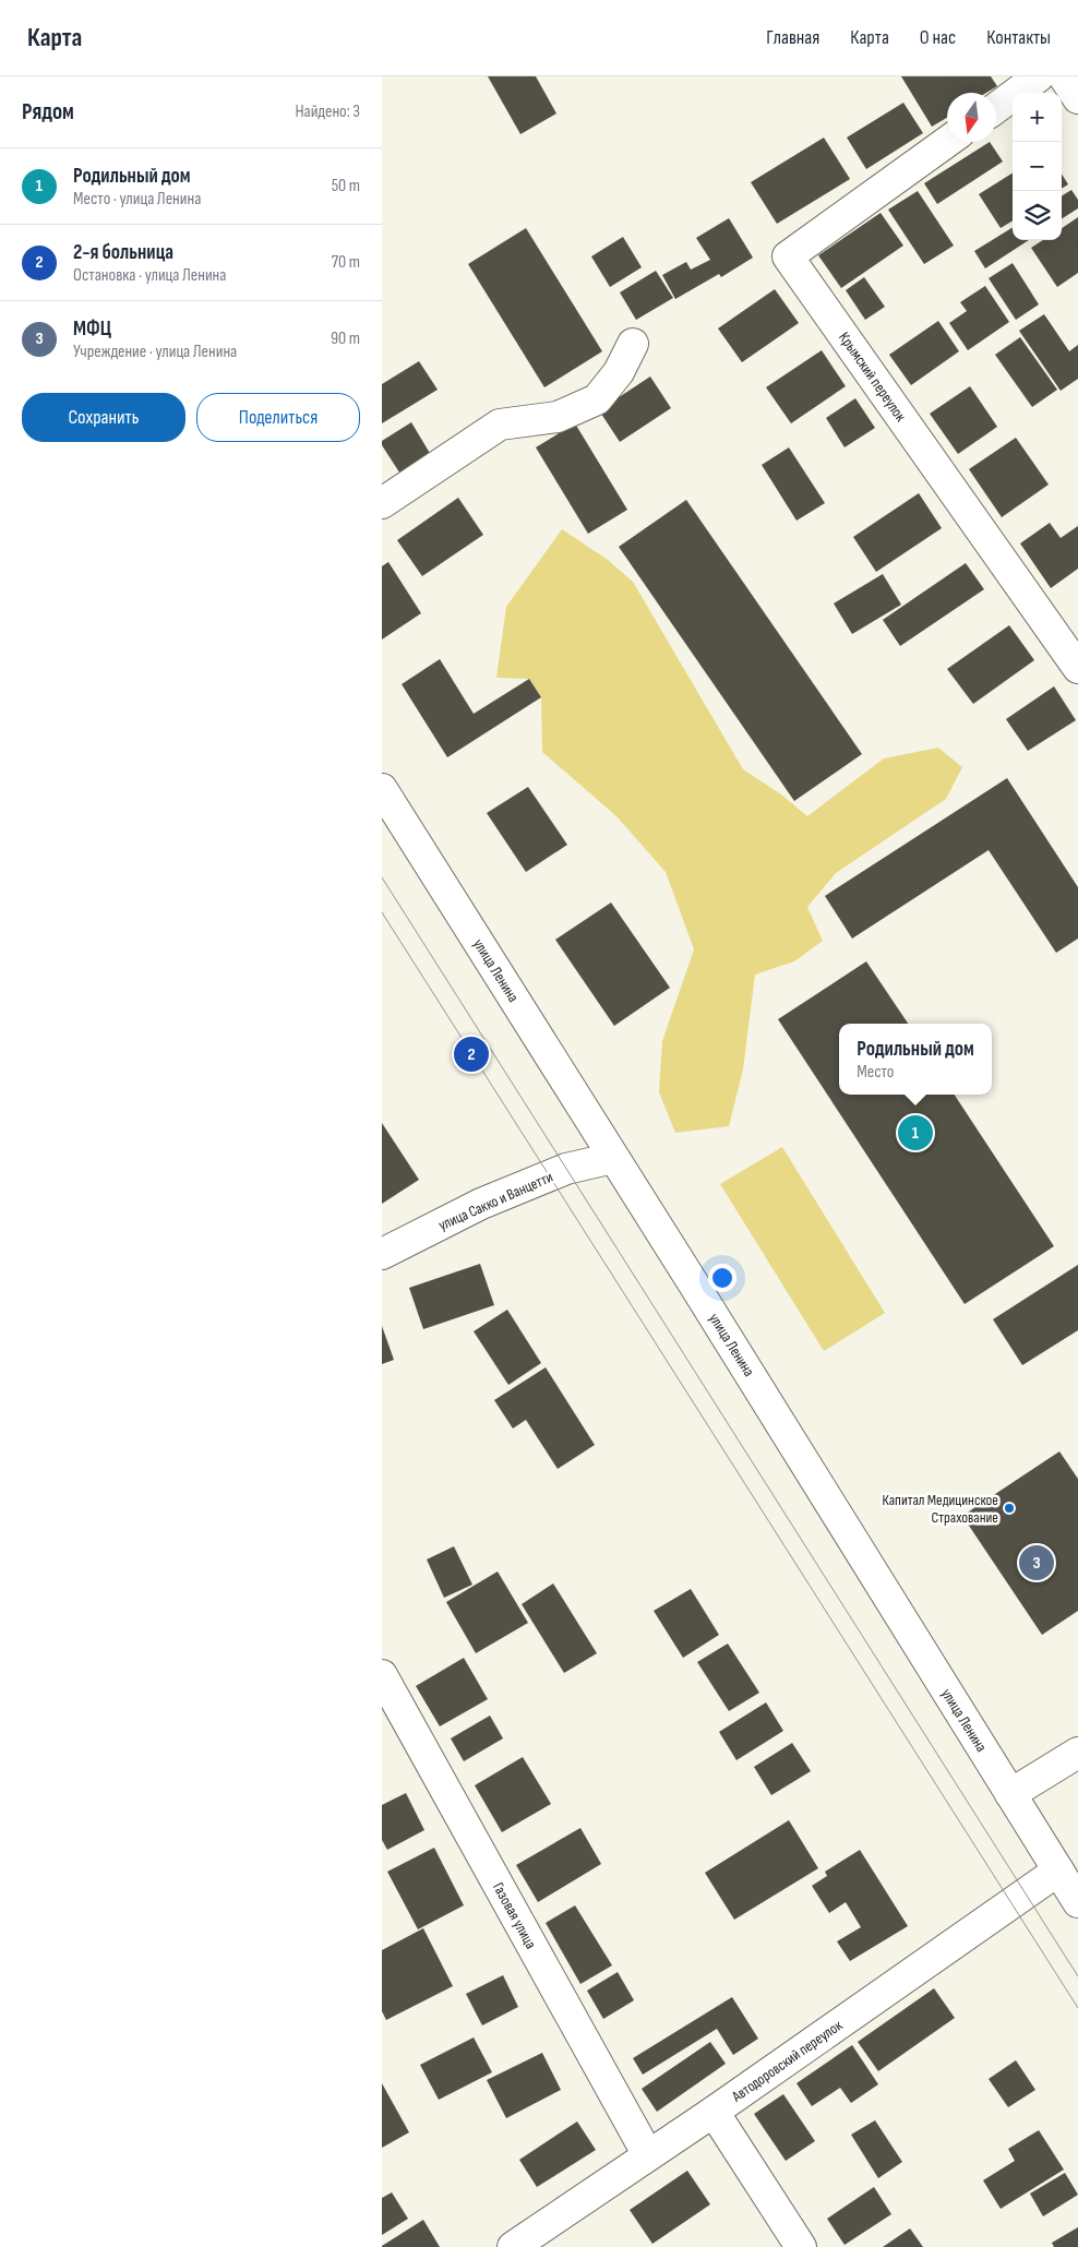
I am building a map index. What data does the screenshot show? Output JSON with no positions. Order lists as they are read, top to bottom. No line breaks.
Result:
{"streets":{"street":["Крымский переулок","улица Ленина","улица Сакко и Ванцетти","Газовая улица","Автодоровский переулок"]},"crossings":[["улица Ленина","улица Сакко и Ванцетти"],["улица Ленина","Автодоровский переулок"],["Газовая улица","Автодоровский переулок"]],"places":["Капитал Медицинское Страхование"],"north":"bottom","page":{"header":"Карта","nav":["Главная","Карта","О нас","Контакты"],"heading":["Рядом","Найдено: 3"],"map_buttons":["+","−"],"list":[{"mark":"1","name":"Родильный дом","note":"Место · улица Ленина","value":"50 m"},{"mark":"2","name":"2-я больница","note":"Остановка · улица Ленина","value":"70 m"},{"mark":"3","name":"МФЦ","note":"Учреждение · улица Ленина","value":"90 m"}],"buttons":["Сохранить","Поделиться"],"popup":["Родильный дом","Место"],"pins":["2","1","3"]}}
